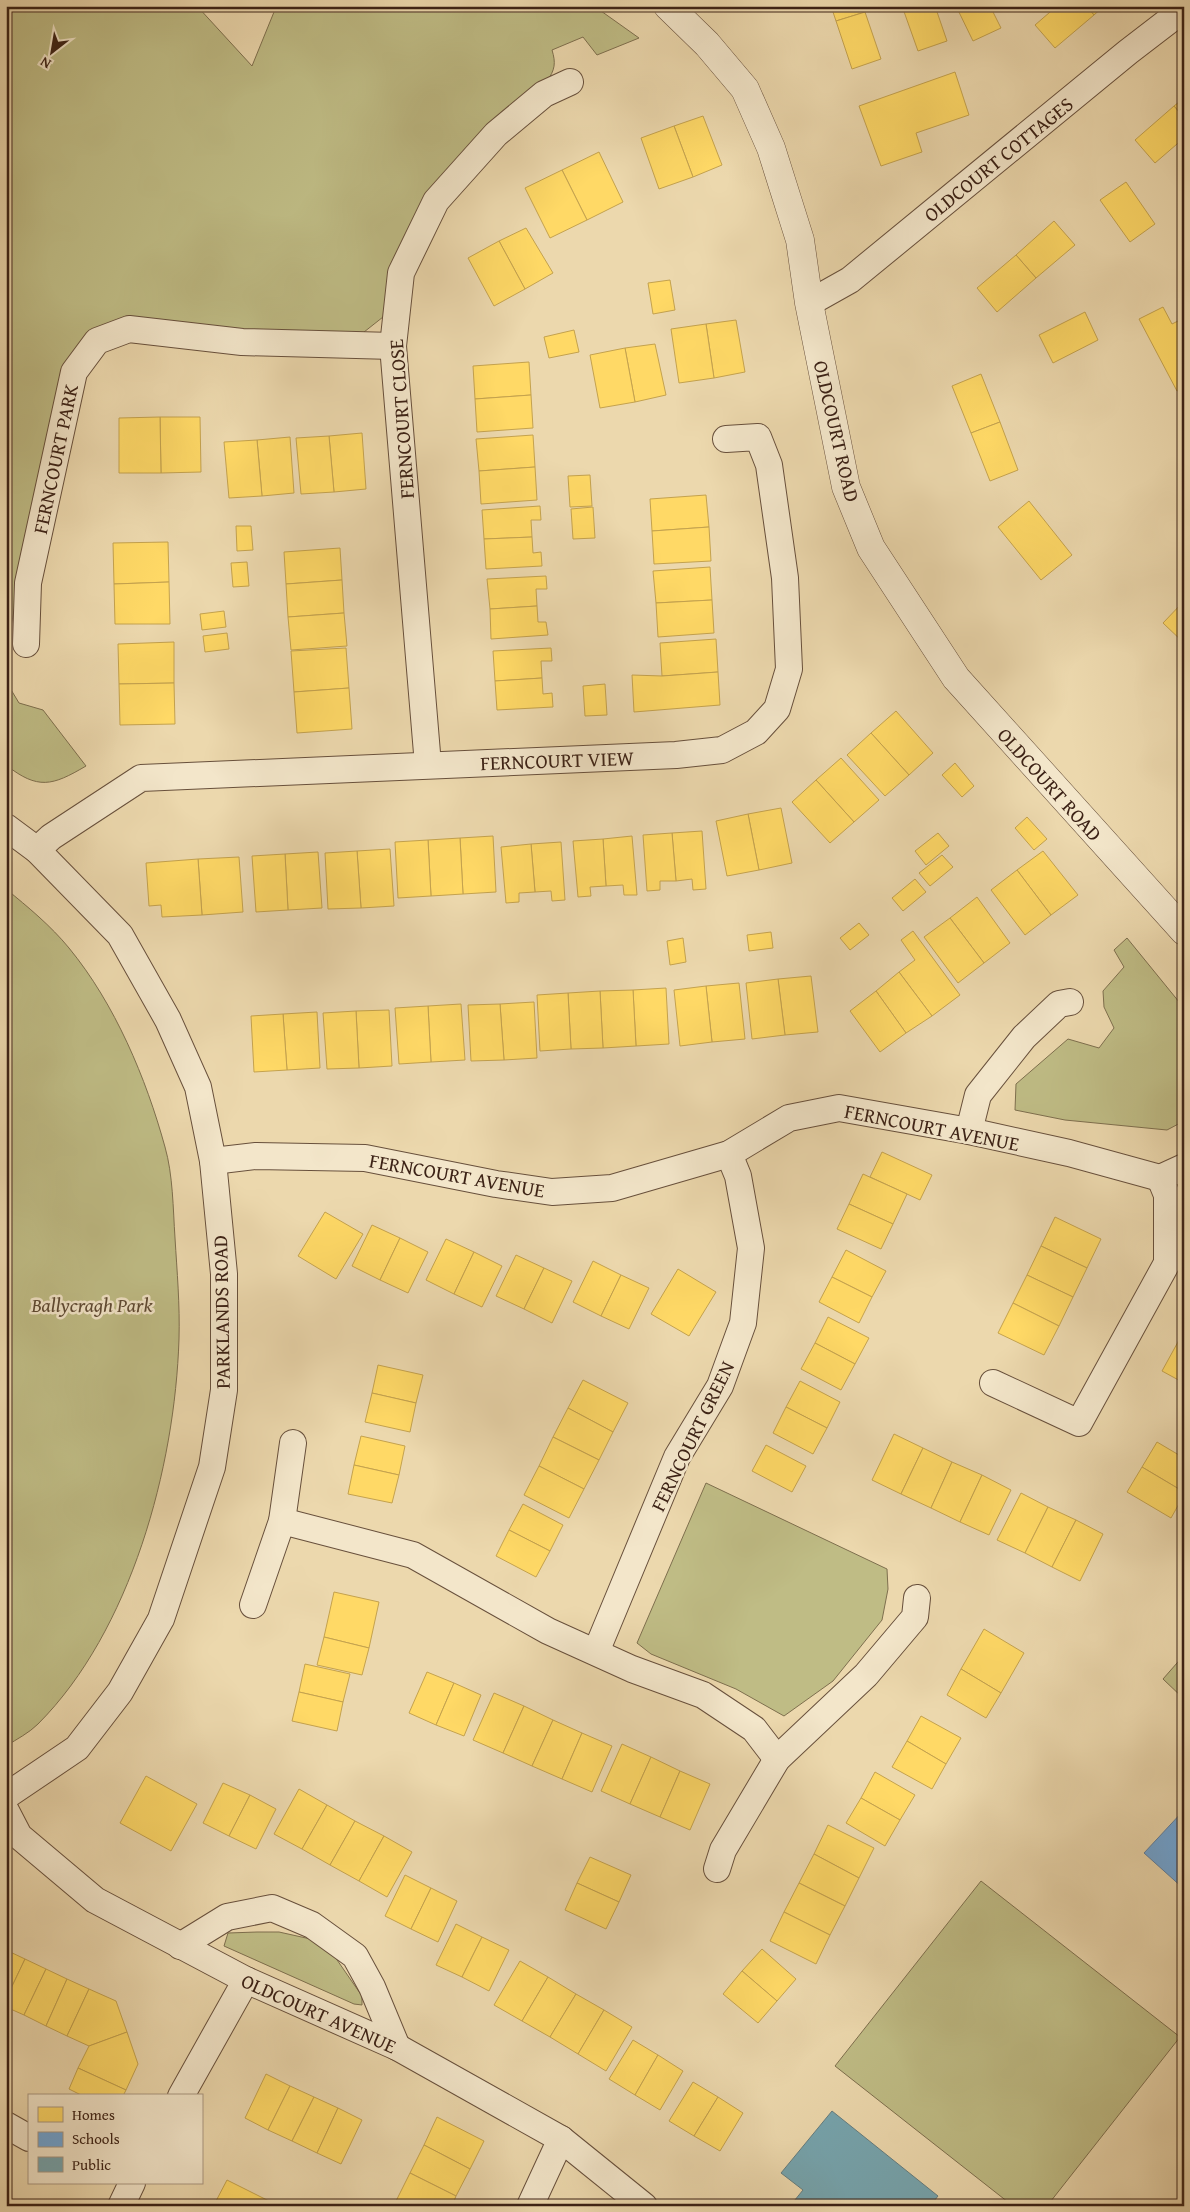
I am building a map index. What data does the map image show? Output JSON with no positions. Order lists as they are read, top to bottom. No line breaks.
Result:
{"streets":{"street":["OLDCOURT COTTAGES","FERNCOURT CLOSE","OLDCOURT ROAD","FERNCOURT PARK","FERNCOURT VIEW","FERNCOURT AVENUE","PARKLANDS ROAD","FERNCOURT GREEN","OLDCOURT AVENUE"]},"crossings":[["OLDCOURT COTTAGES","OLDCOURT ROAD"],["FERNCOURT CLOSE","FERNCOURT PARK"],["FERNCOURT CLOSE","FERNCOURT VIEW"],["FERNCOURT VIEW","PARKLANDS ROAD"],["FERNCOURT AVENUE","PARKLANDS ROAD"],["FERNCOURT AVENUE","FERNCOURT GREEN"]],"parks":["Ballycragh Park"],"legend":["Homes","Schools","Public"],"north":"bottom left"}
